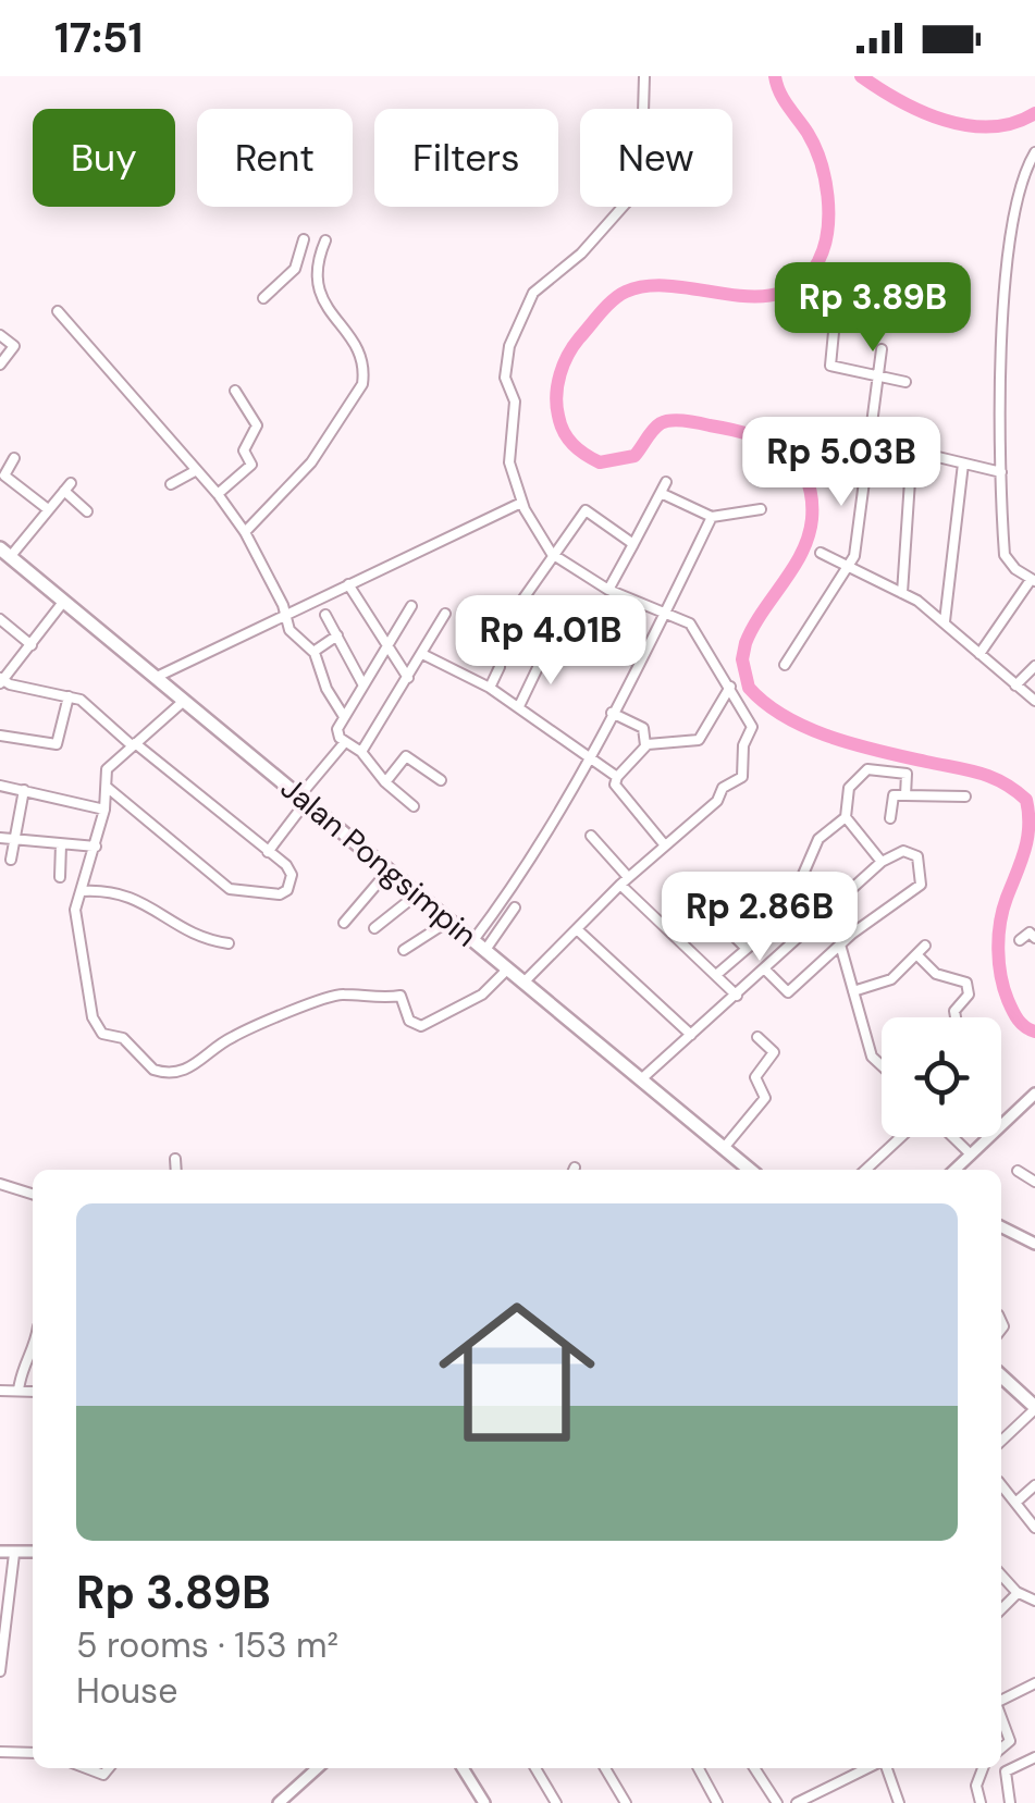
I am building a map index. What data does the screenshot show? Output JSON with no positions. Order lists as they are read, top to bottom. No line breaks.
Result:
{"streets":{"main road":["Jalan Pongsimpin"]},"page":{"status":"17:51","chip":["Buy","Rent","Filters","New"],"price":["Rp 3.89B","Rp 5.03B","Rp 4.01B","Rp 2.86B"],"list":[{"name":"Rp 3.89B","note":"5 rooms · 153 m² · House"}]}}
